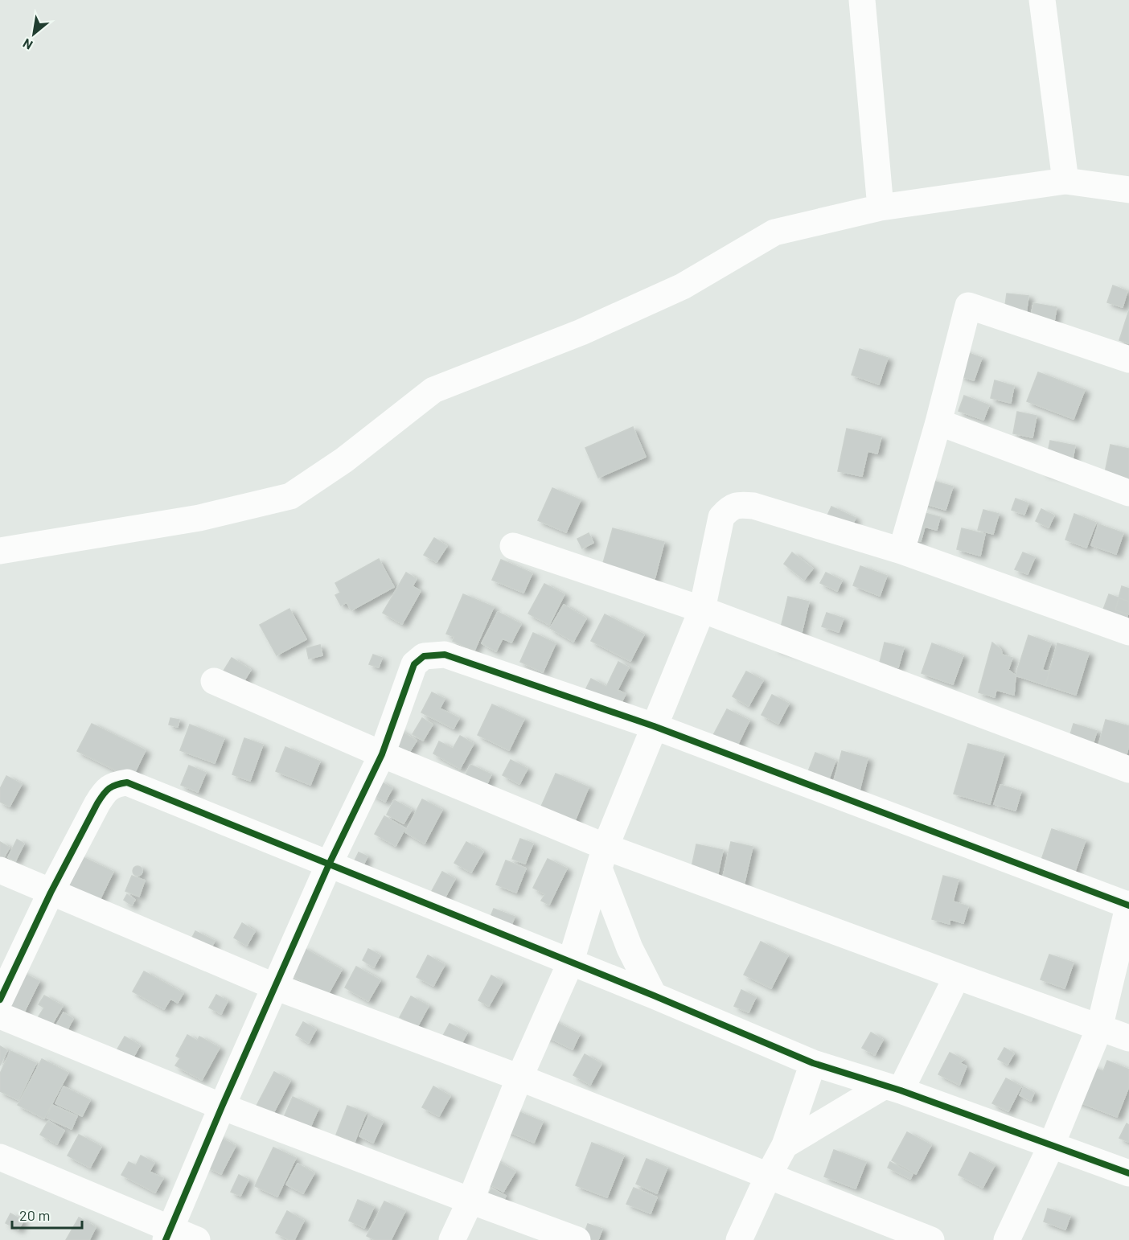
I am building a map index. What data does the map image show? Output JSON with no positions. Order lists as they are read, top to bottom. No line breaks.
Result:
{"scale_bar":"20 m","north":"bottom left"}
